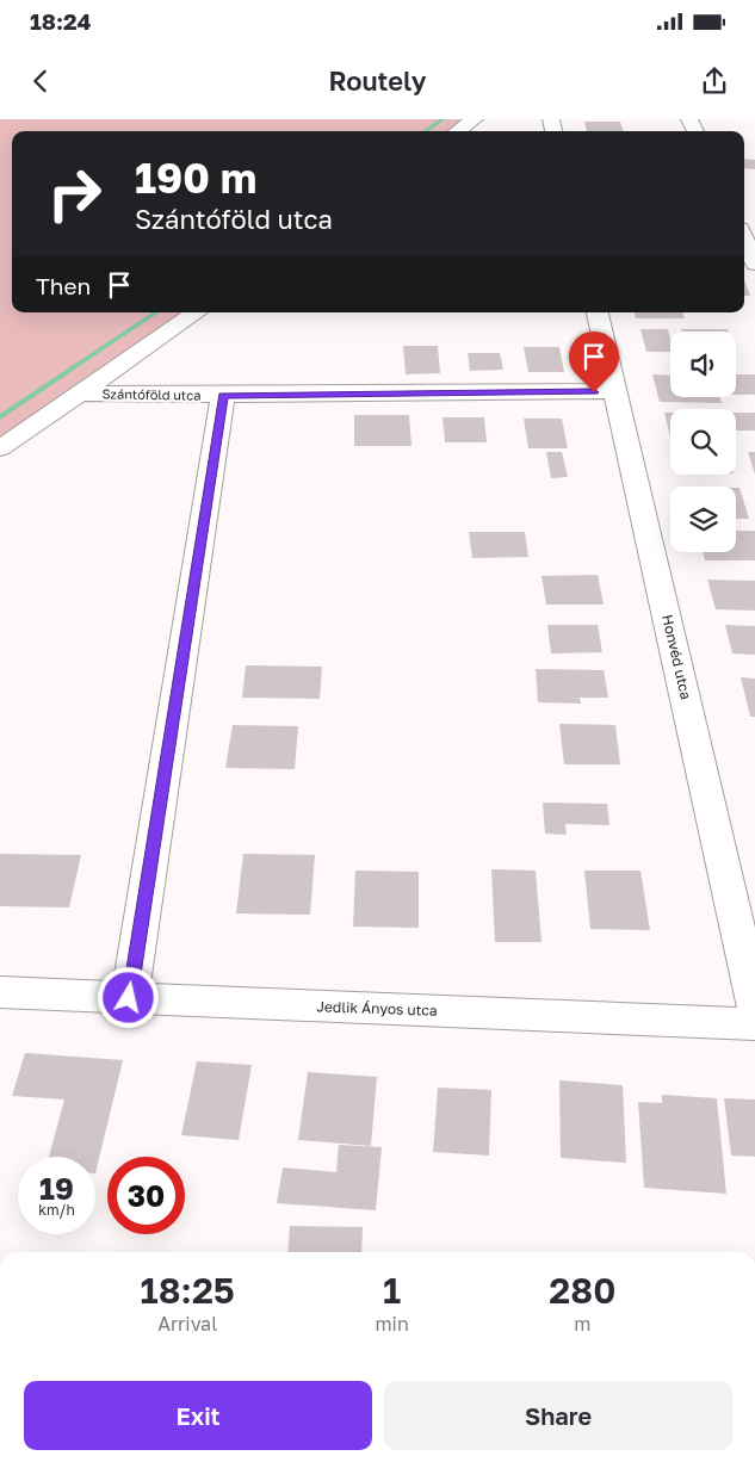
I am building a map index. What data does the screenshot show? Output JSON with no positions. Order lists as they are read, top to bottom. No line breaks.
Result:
{"streets":{"street":["Szántóföld utca","Honvéd utca","Jedlik Ányos utca"]},"crossings":[["Szántóföld utca","Honvéd utca"]],"page":{"status":"18:24","header":"Routely","turn":["190 m","Szántóföld utca"],"then":"Then","speed":"19 km/h","limit":"30","eta":["18:25","Arrival","1","min","280","m"],"buttons":["Exit","Share"]}}
